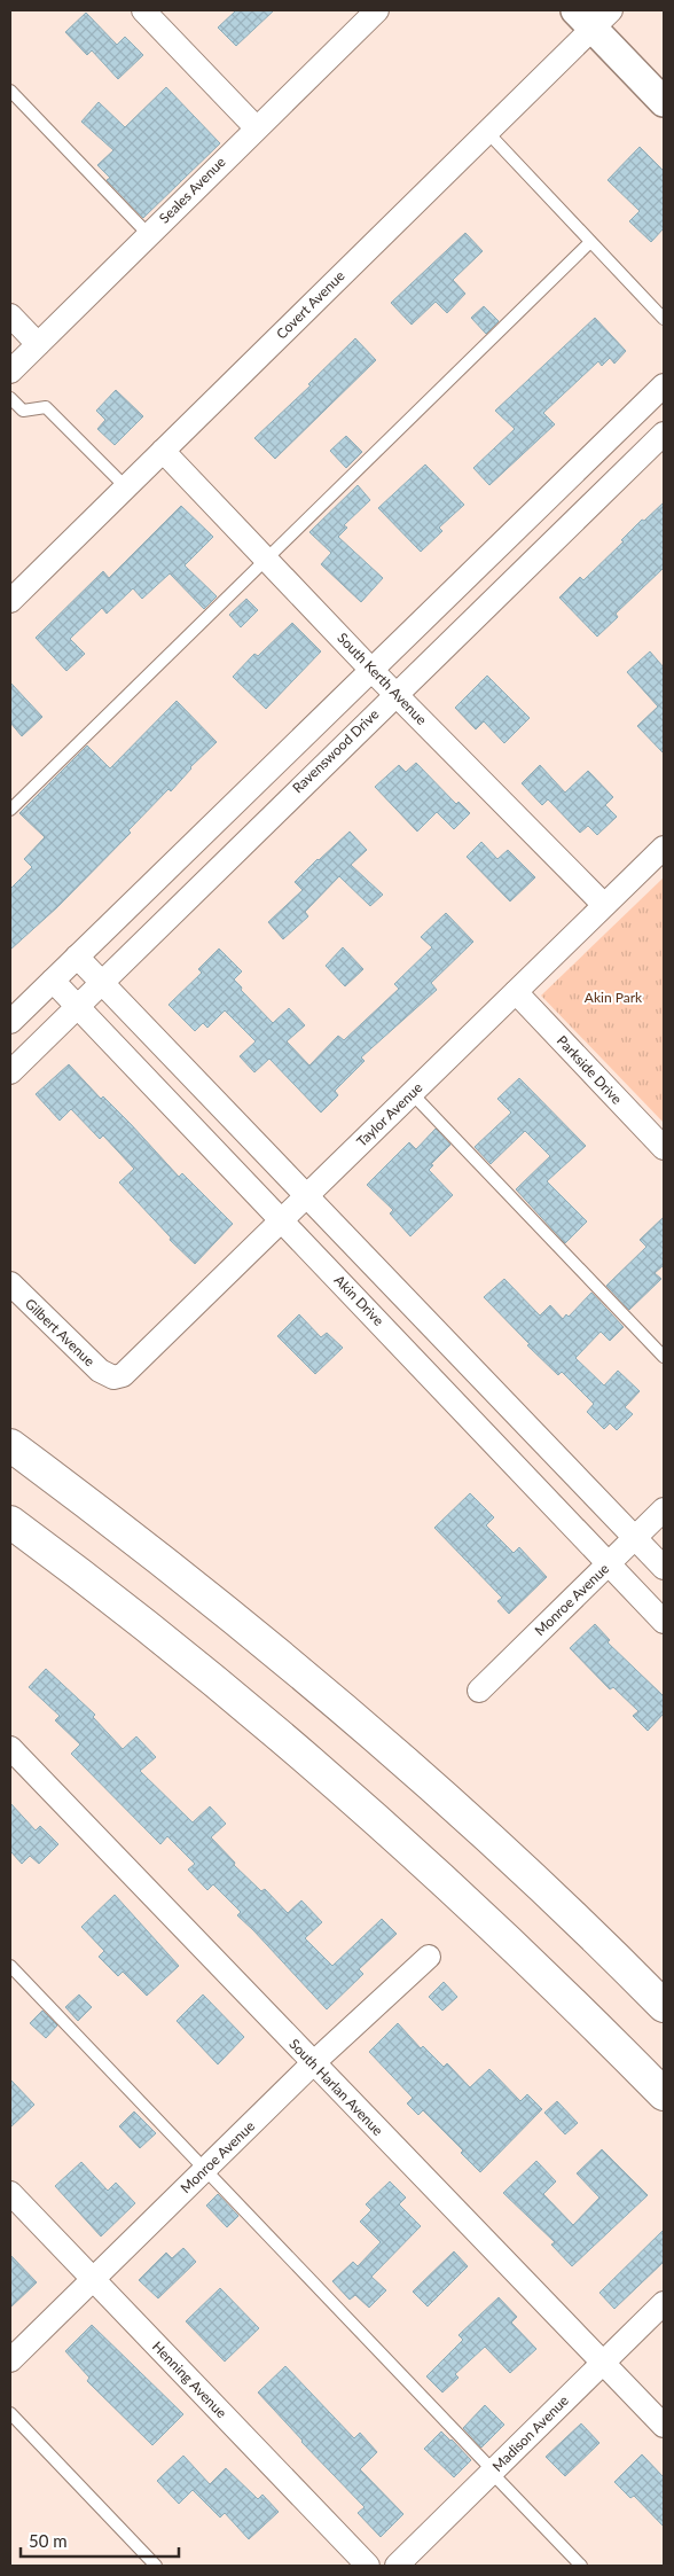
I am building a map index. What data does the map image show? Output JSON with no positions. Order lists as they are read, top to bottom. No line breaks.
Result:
{"streets":{"street":["Seales Avenue","Covert Avenue","South Kerth Avenue","Ravenswood Drive","Parkside Drive","Taylor Avenue","Akin Drive","Gilbert Avenue","Monroe Avenue","South Harlan Avenue","Henning Avenue","Madison Avenue"]},"crossings":[["Covert Avenue","South Kerth Avenue"],["South Kerth Avenue","Ravenswood Drive"],["South Kerth Avenue","Taylor Avenue"],["Ravenswood Drive","Akin Drive"],["Parkside Drive","Taylor Avenue"],["Taylor Avenue","Akin Drive"],["Taylor Avenue","Gilbert Avenue"],["Akin Drive","Monroe Avenue"],["Monroe Avenue","South Harlan Avenue"],["Monroe Avenue","Henning Avenue"],["South Harlan Avenue","Madison Avenue"]],"parks":["Akin Park"],"scale_bar":"50 m"}
